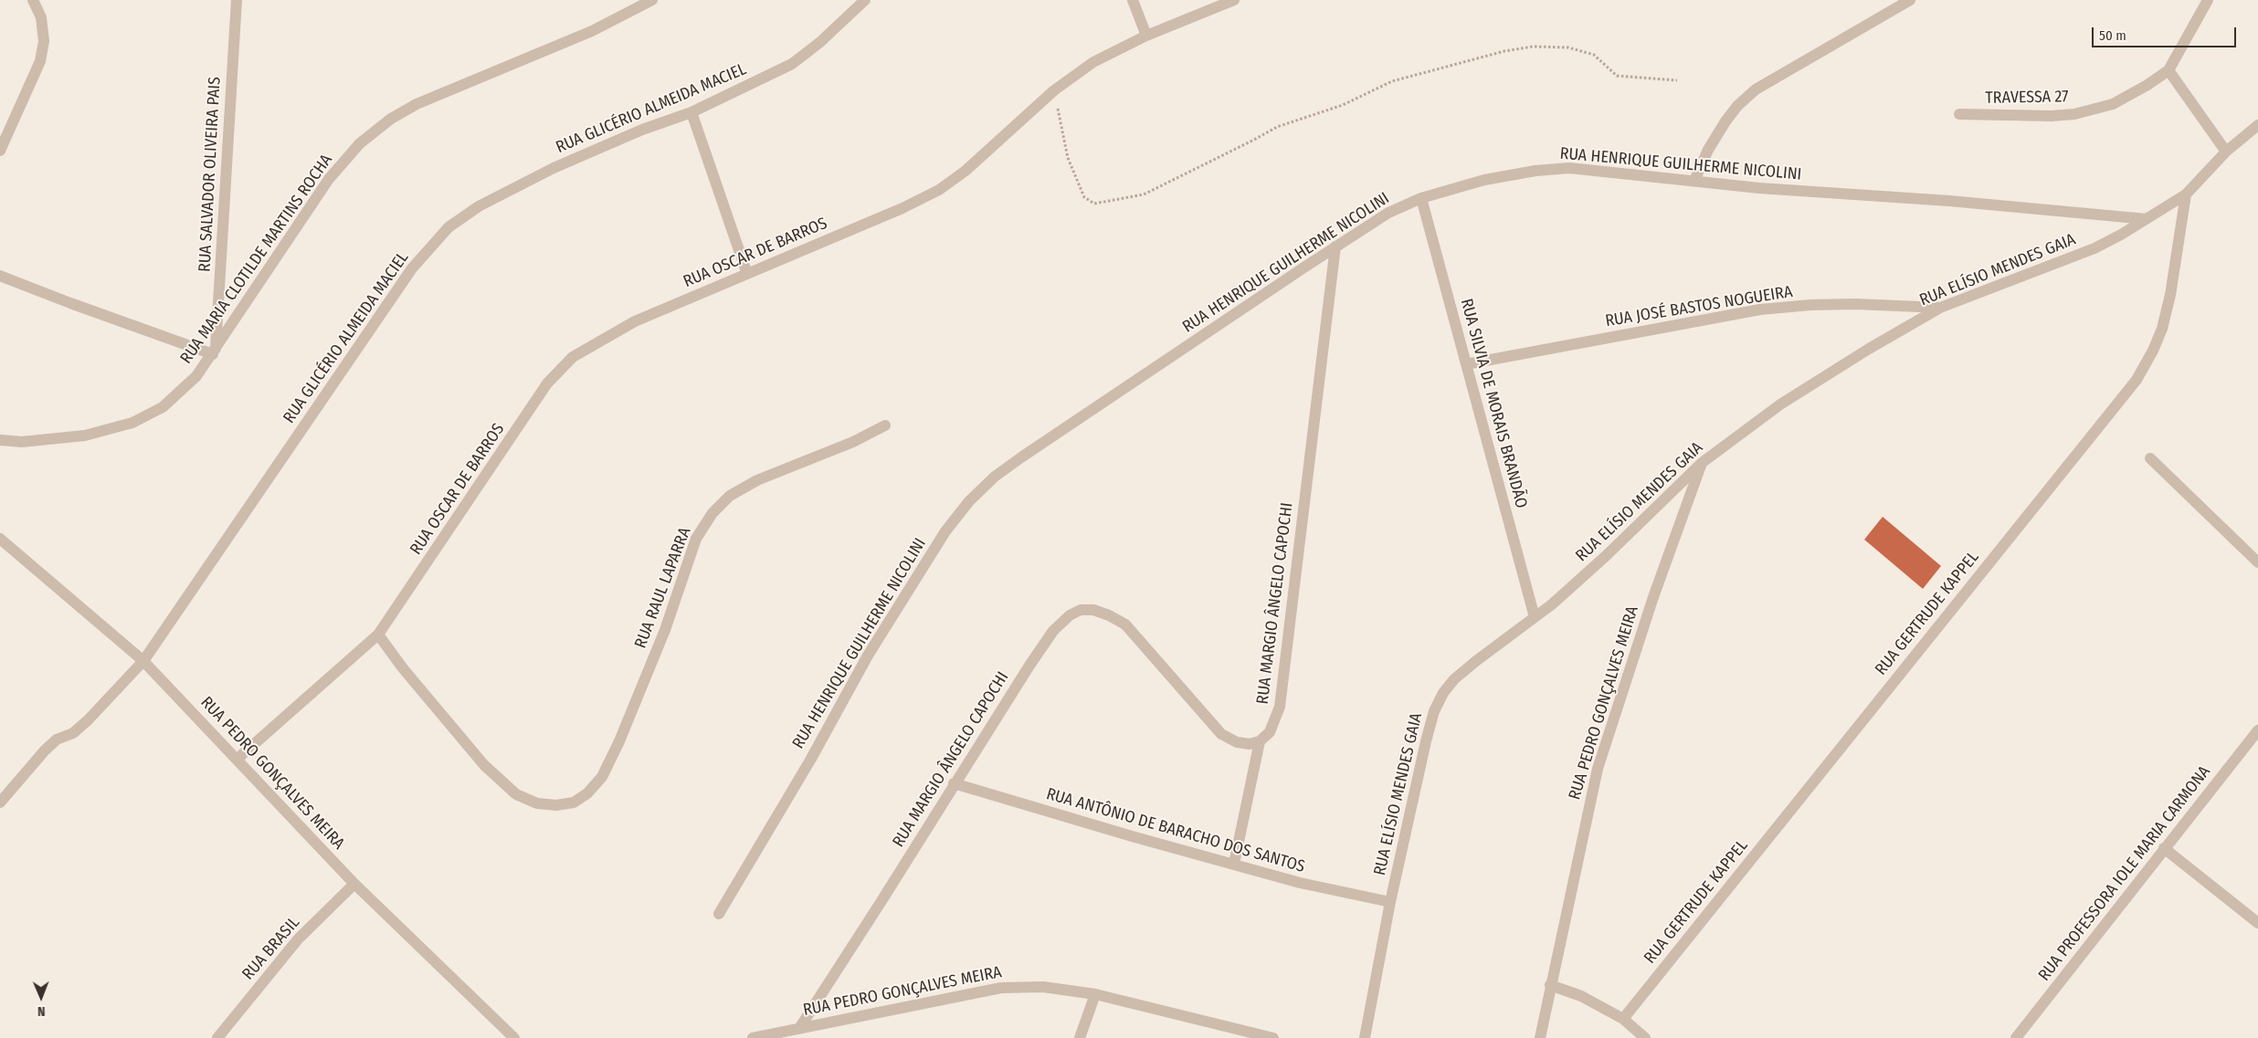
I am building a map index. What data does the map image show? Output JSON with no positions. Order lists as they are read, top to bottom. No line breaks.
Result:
{"streets":{"street":["TRAVESSA 27","RUA GLICÉRIO ALMEIDA MACIEL","RUA HENRIQUE GUILHERME NICOLINI","RUA SALVADOR OLIVEIRA PAIS","RUA OSCAR DE BARROS","RUA MARIA CLOTILDE MARTINS ROCHA","RUA ELÍSIO MENDES GAIA","RUA JOSÉ BASTOS NOGUEIRA","RUA SILVIA DE MORAIS BRANDÃO","RUA RAUL LAPARRA","RUA MARGIO ÂNGELO CAPOCHI","RUA GERTRUDE KAPPEL","RUA PEDRO GONÇALVES MEIRA","RUA ANTÔNIO DE BARACHO DOS SANTOS","RUA PROFESSORA IOLE MARIA CARMONA","RUA BRASIL"]},"crossings":[["RUA GLICÉRIO ALMEIDA MACIEL","RUA PEDRO GONÇALVES MEIRA"],["RUA HENRIQUE GUILHERME NICOLINI","RUA ELÍSIO MENDES GAIA"],["RUA HENRIQUE GUILHERME NICOLINI","RUA SILVIA DE MORAIS BRANDÃO"],["RUA HENRIQUE GUILHERME NICOLINI","RUA MARGIO ÂNGELO CAPOCHI"],["RUA SALVADOR OLIVEIRA PAIS","RUA MARIA CLOTILDE MARTINS ROCHA"],["RUA OSCAR DE BARROS","RUA RAUL LAPARRA"],["RUA OSCAR DE BARROS","RUA PEDRO GONÇALVES MEIRA"],["RUA ELÍSIO MENDES GAIA","RUA JOSÉ BASTOS NOGUEIRA"],["RUA ELÍSIO MENDES GAIA","RUA SILVIA DE MORAIS BRANDÃO"],["RUA ELÍSIO MENDES GAIA","RUA GERTRUDE KAPPEL"],["RUA ELÍSIO MENDES GAIA","RUA PEDRO GONÇALVES MEIRA"],["RUA ELÍSIO MENDES GAIA","RUA ANTÔNIO DE BARACHO DOS SANTOS"],["RUA JOSÉ BASTOS NOGUEIRA","RUA SILVIA DE MORAIS BRANDÃO"],["RUA MARGIO ÂNGELO CAPOCHI","RUA PEDRO GONÇALVES MEIRA"],["RUA MARGIO ÂNGELO CAPOCHI","RUA ANTÔNIO DE BARACHO DOS SANTOS"],["RUA PEDRO GONÇALVES MEIRA","RUA BRASIL"]],"scale_bar":"50 m","north":"bottom"}
